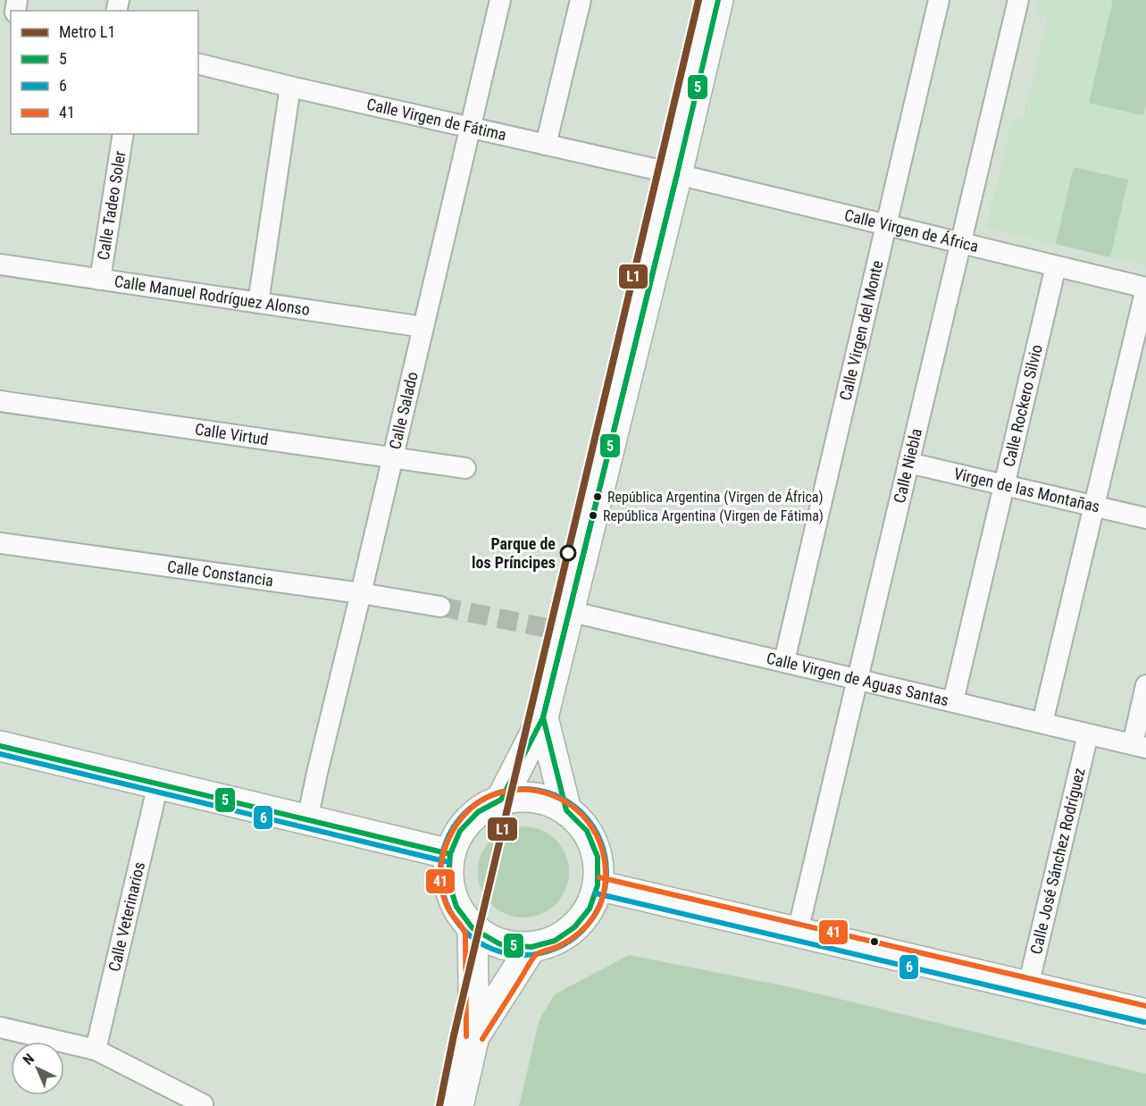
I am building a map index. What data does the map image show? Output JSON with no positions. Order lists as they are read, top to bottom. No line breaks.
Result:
{"streets":{"street":["Calle Virgen de Fátima","Calle Tadeo Soler","Calle Virgen de África","Calle Manuel Rodríguez Alonso","Calle Virgen del Monte","Calle Rockero Silvio","Calle Salado","Calle Virtud","Calle Niebla","Virgen de las Montañas","Calle Constancia","Calle Virgen de Aguas Santas","Calle José Sánchez Rodríguez","Calle Veterinarios"]},"crossings":[["Calle Virgen de Fátima","Calle Virgen de África"],["Calle Virgen de Fátima","Calle Salado"],["Calle Tadeo Soler","Calle Manuel Rodríguez Alonso"],["Calle Virgen de África","Calle Virgen del Monte"],["Calle Virgen de África","Calle Rockero Silvio"],["Calle Virgen de África","Calle Niebla"],["Calle Manuel Rodríguez Alonso","Calle Salado"],["Calle Virgen del Monte","Calle Virgen de Aguas Santas"],["Calle Rockero Silvio","Virgen de las Montañas"],["Calle Rockero Silvio","Calle Virgen de Aguas Santas"],["Calle Salado","Calle Virtud"],["Calle Salado","Calle Constancia"],["Calle Niebla","Virgen de las Montañas"],["Calle Niebla","Calle Virgen de Aguas Santas"],["Calle Virgen de Aguas Santas","Calle José Sánchez Rodríguez"]],"places":["República Argentina (Virgen de África)","República Argentina (Virgen de Fátima)","Parque de los Príncipes"],"lines":["metro line L1","transit line 5","transit line 6","transit line 41"],"legend":["Metro L1","5","6","41"],"north":"top left"}
